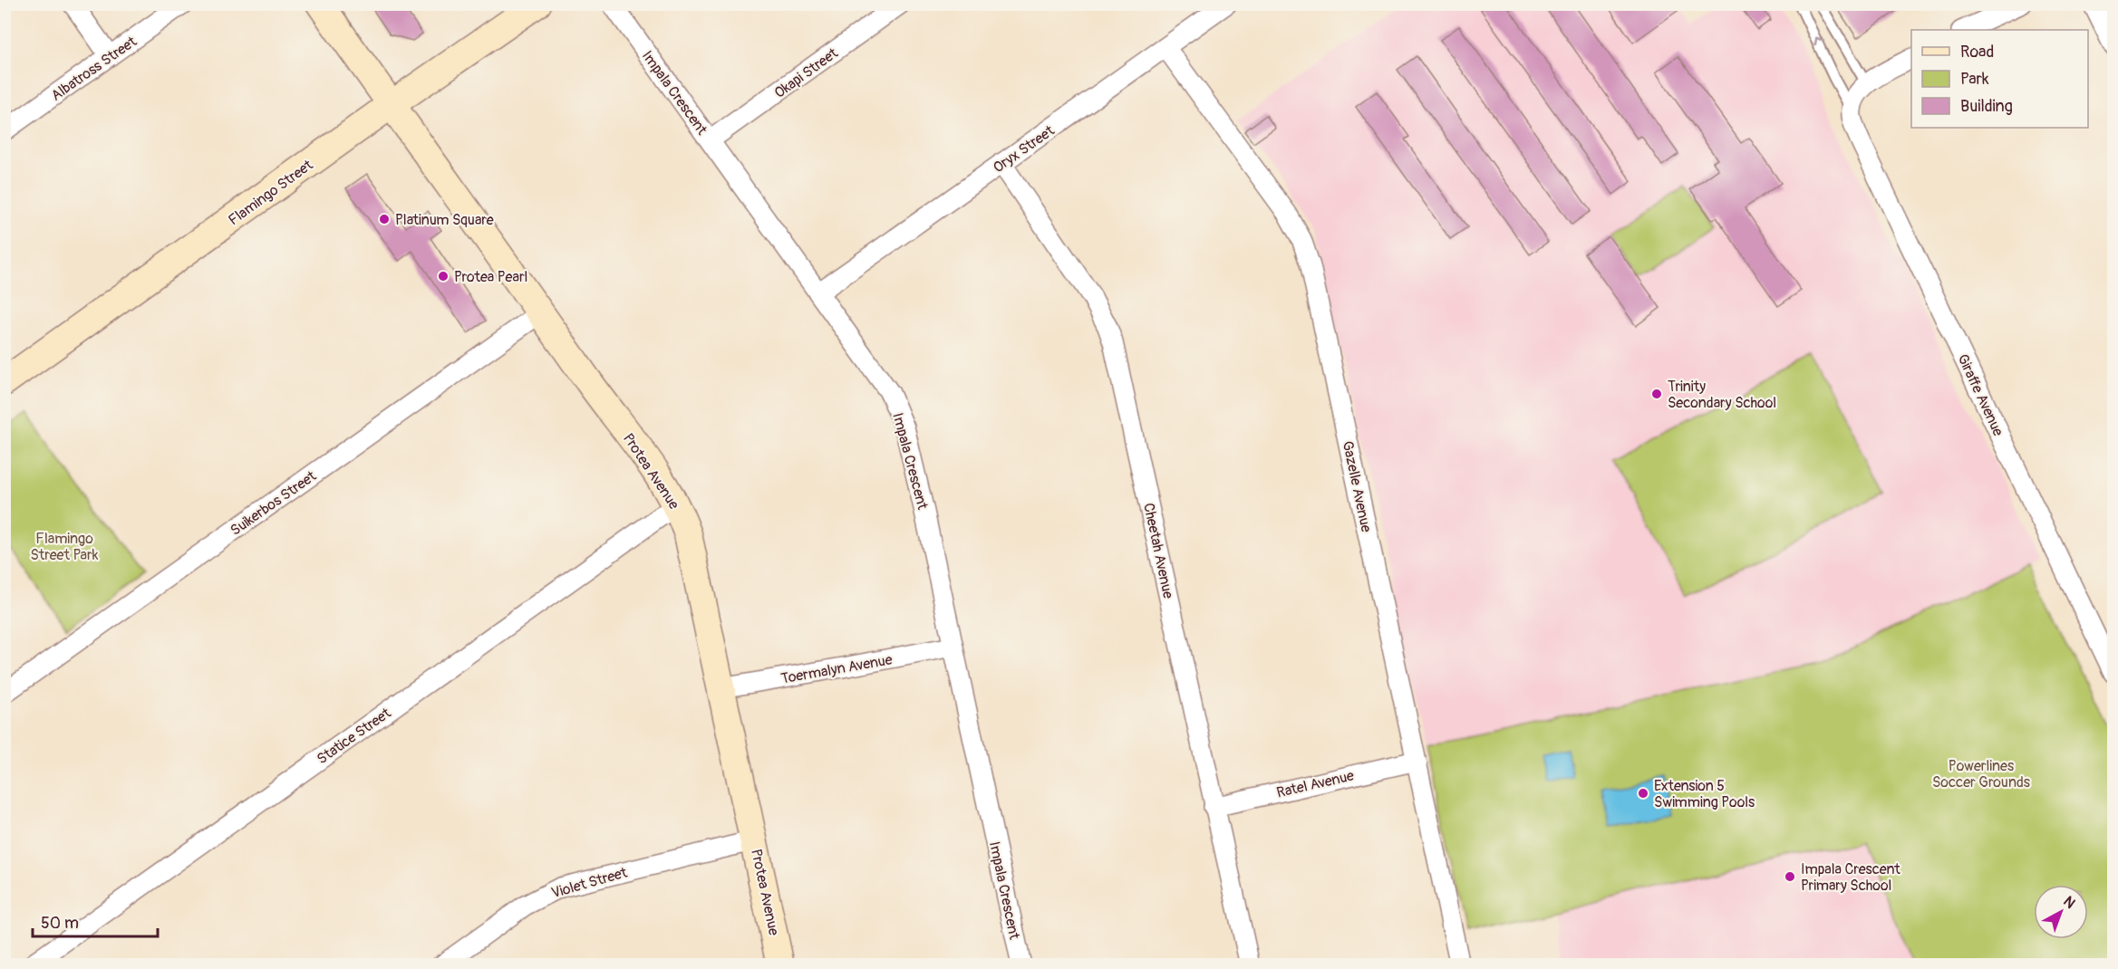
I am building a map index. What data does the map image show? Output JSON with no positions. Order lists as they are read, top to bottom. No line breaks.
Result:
{"streets":{"street":["Albatross Street","Okapi Street","Impala Crescent","Oryx Street","Flamingo Street","Giraffe Avenue","Protea Avenue","Gazelle Avenue","Suikerbos Street","Cheetah Avenue","Toermalyn Avenue","Statice Street","Ratel Avenue","Violet Street"]},"crossings":[["Okapi Street","Impala Crescent"],["Impala Crescent","Oryx Street"],["Impala Crescent","Toermalyn Avenue"],["Oryx Street","Gazelle Avenue"],["Oryx Street","Cheetah Avenue"],["Flamingo Street","Protea Avenue"],["Protea Avenue","Suikerbos Street"],["Protea Avenue","Toermalyn Avenue"],["Protea Avenue","Statice Street"],["Protea Avenue","Violet Street"],["Gazelle Avenue","Ratel Avenue"],["Cheetah Avenue","Ratel Avenue"]],"parks":["Flamingo Street Park","Powerlines Soccer Grounds"],"places":["Platinum Square","Protea Pearl","Trinity Secondary School","Extension 5 Swimming Pools","Impala Crescent Primary School"],"legend":["Road","Park","Building"],"scale_bar":"50 m","north":"top right"}
